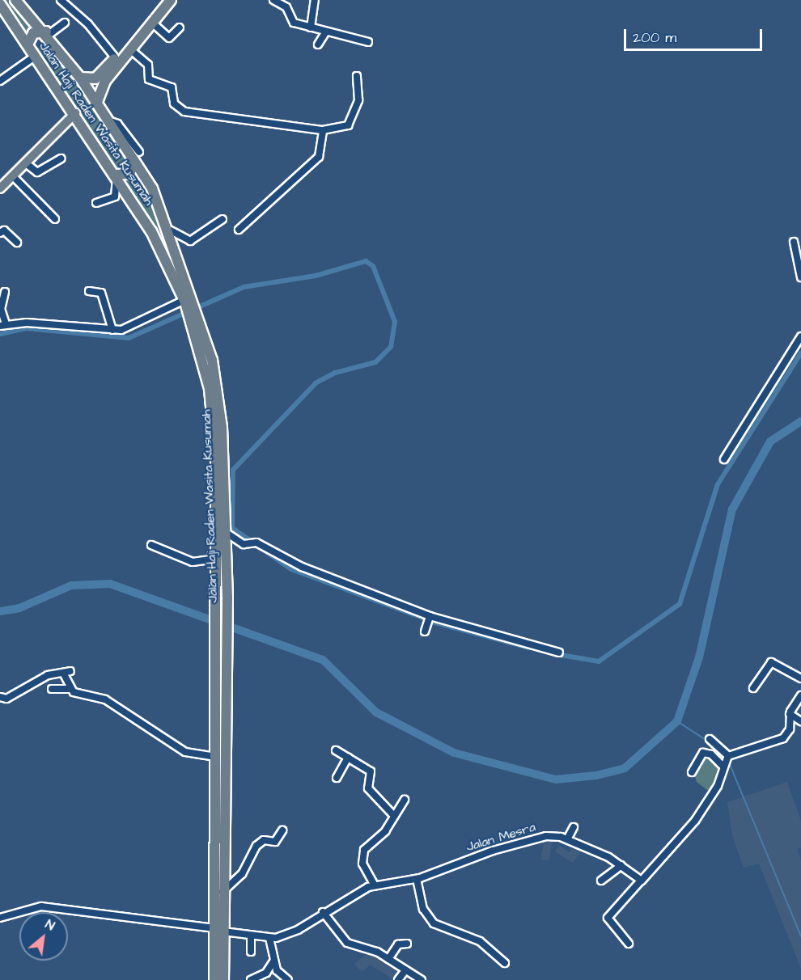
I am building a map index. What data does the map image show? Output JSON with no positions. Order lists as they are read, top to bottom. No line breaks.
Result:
{"streets":{"highway":["Jalan Haji Raden Wasita Kusumah"],"street":["Jalan Mesra"]},"crossings":[["Jalan Haji Raden Wasita Kusumah","Jalan Mesra"]],"scale_bar":"200 m","north":"top right"}
